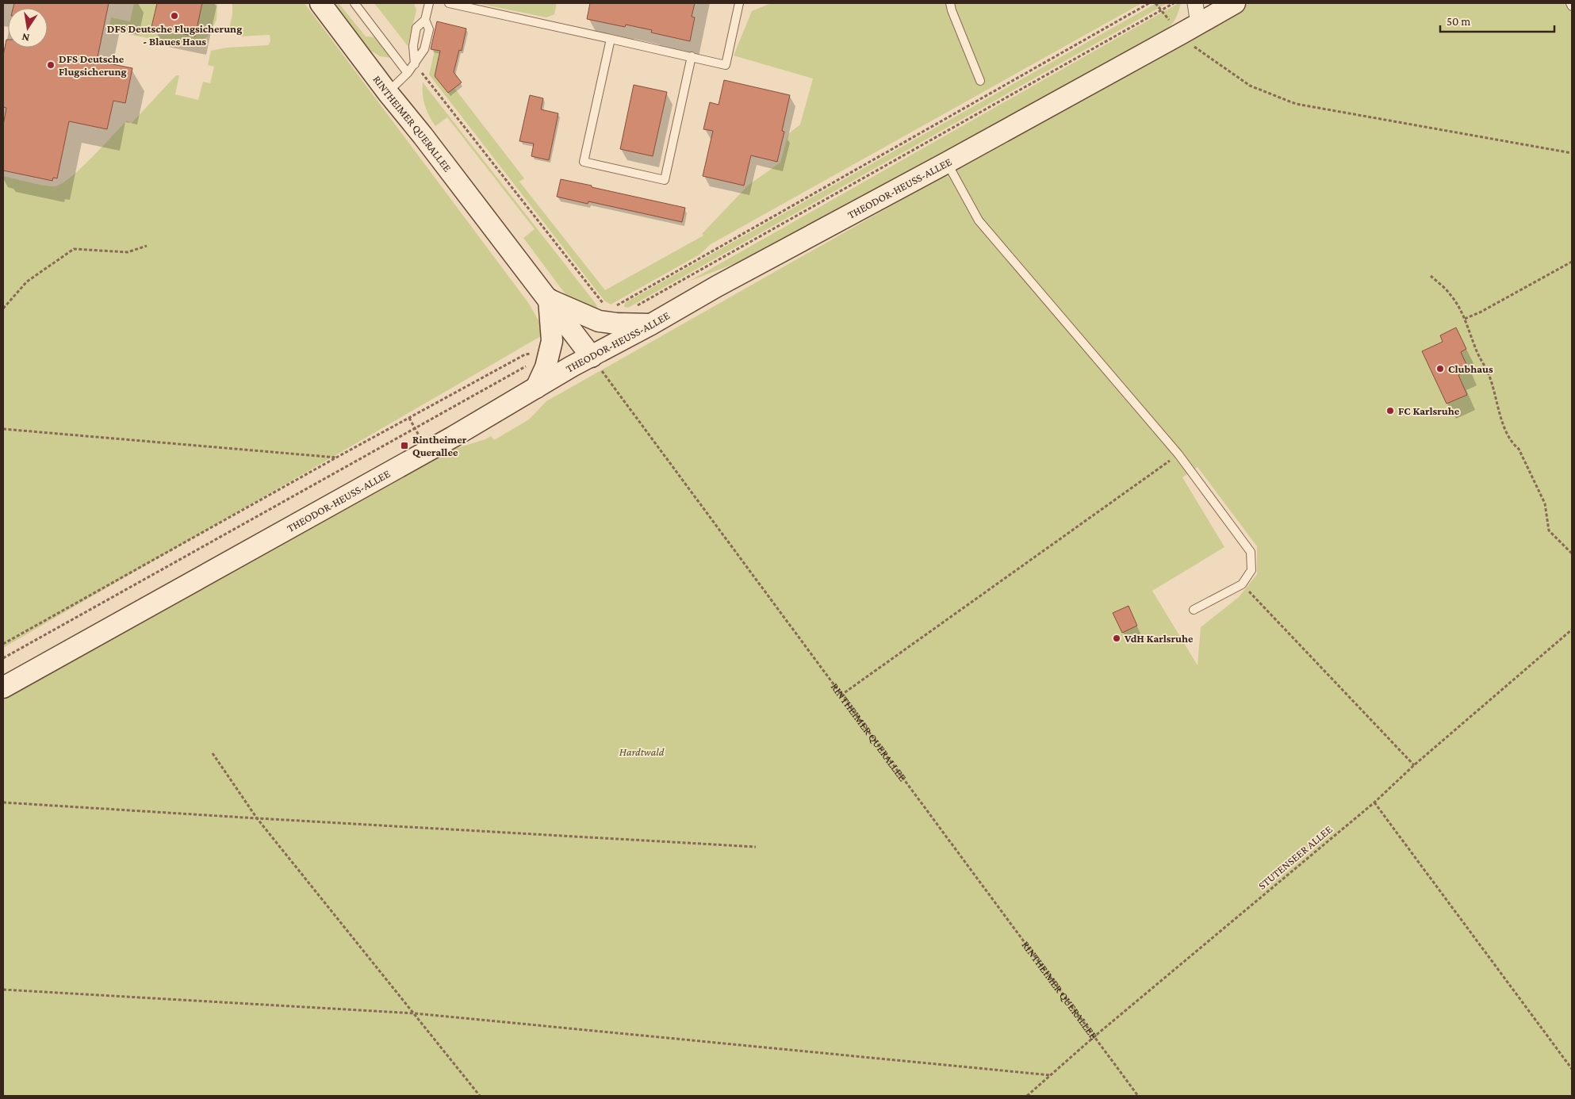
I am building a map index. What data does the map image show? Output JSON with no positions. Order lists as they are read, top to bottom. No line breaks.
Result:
{"streets":{"main road":["RINTHEIMER QUERALLEE","THEODOR-HEUSS-ALLEE"],"path":["STUTENSEER ALLEE"]},"crossings":[["RINTHEIMER QUERALLEE","THEODOR-HEUSS-ALLEE"],["RINTHEIMER QUERALLEE","STUTENSEER ALLEE"]],"parks":["Hardtwald"],"places":{"other":["DFS Deutsche Flugsicherung - Blaues Haus","DFS Deutsche Flugsicherung","Clubhaus","FC Karlsruhe","VdH Karlsruhe"],"transit":["Rintheimer Querallee"]},"scale_bar":"50 m","north":"bottom"}
